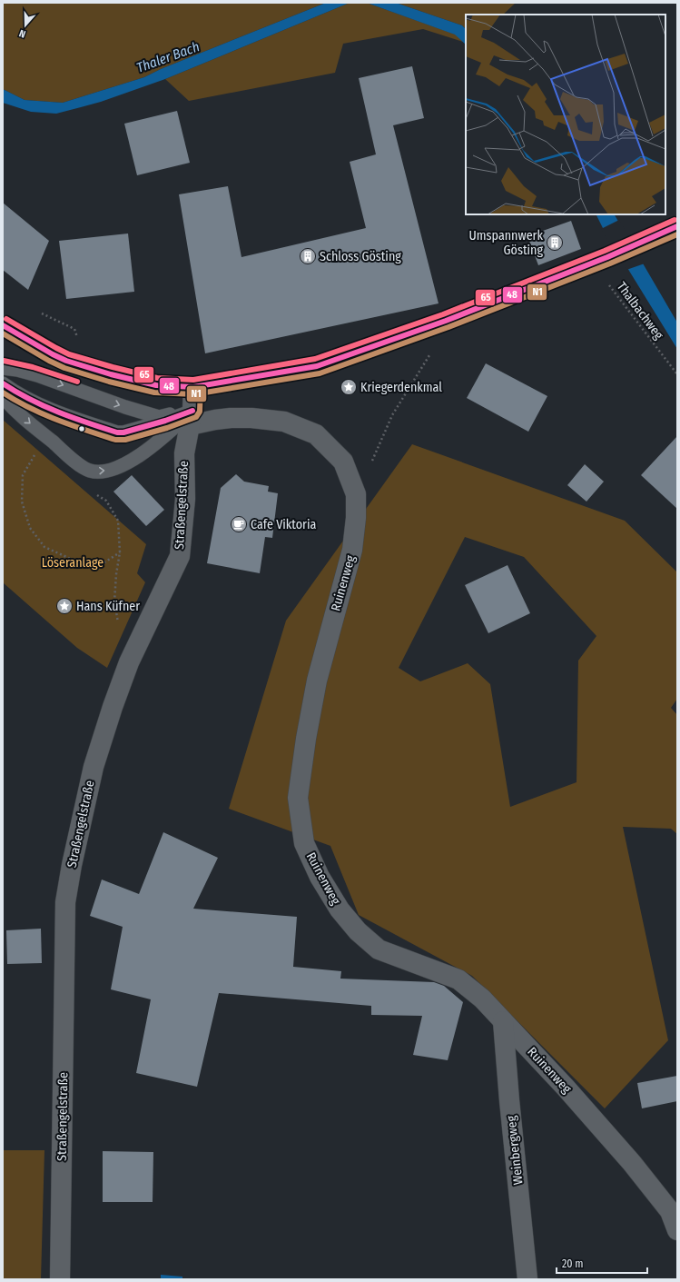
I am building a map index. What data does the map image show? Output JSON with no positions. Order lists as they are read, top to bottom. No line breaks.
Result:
{"streets":{"street":["Straßengelstraße","Ruinenweg","Weinbergweg"],"path":["Thalbachweg"]},"crossings":[["Straßengelstraße","Ruinenweg"],["Ruinenweg","Weinbergweg"]],"water":["Thaler Bach"],"parks":["Löseranlage"],"places":{"building":["Umspannwerk Gösting","Schloss Gösting"],"place":["Kriegerdenkmal","Hans Küfner"],"cafe":["Cafe Viktoria"]},"lines":["transit line 65","transit line 48","transit line N1"],"scale_bar":"20 m","north":"bottom"}
